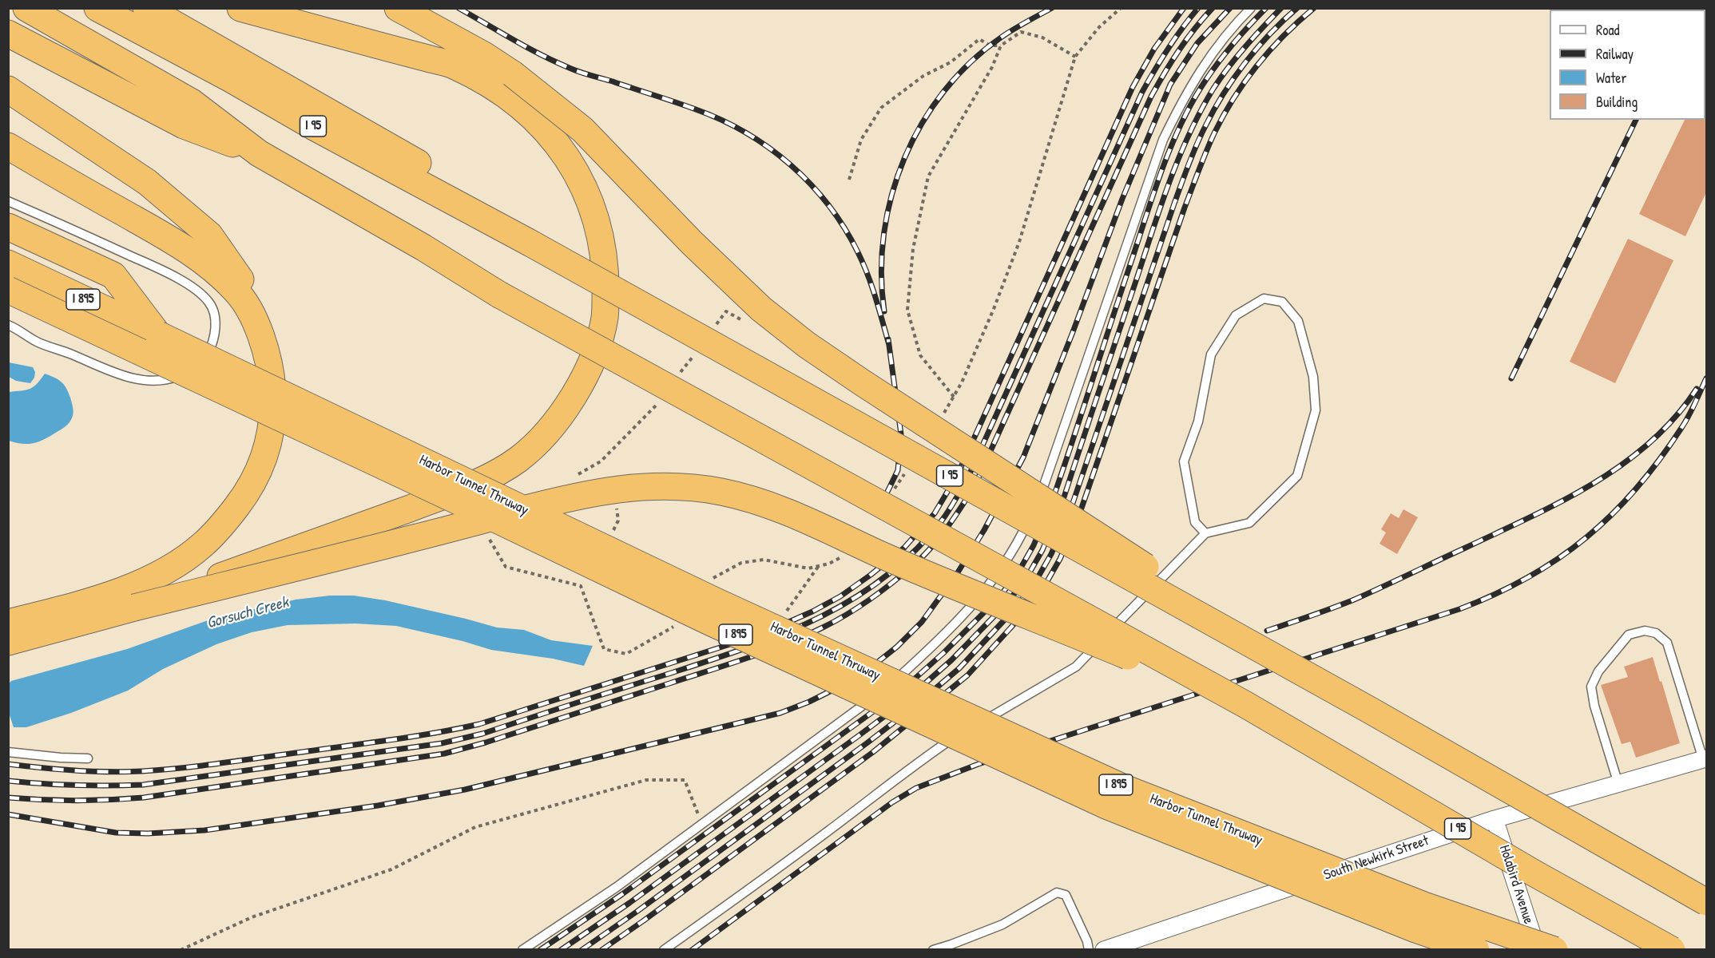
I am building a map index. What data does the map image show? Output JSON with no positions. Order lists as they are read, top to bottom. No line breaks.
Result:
{"streets":{"highway":["I 95","I 895","Harbor Tunnel Thruway"],"street":["South Newkirk Street","Holabird Avenue"]},"crossings":[["South Newkirk Street","Holabird Avenue"]],"water":["Gorsuch Creek"],"legend":["Road","Railway","Water","Building"]}
